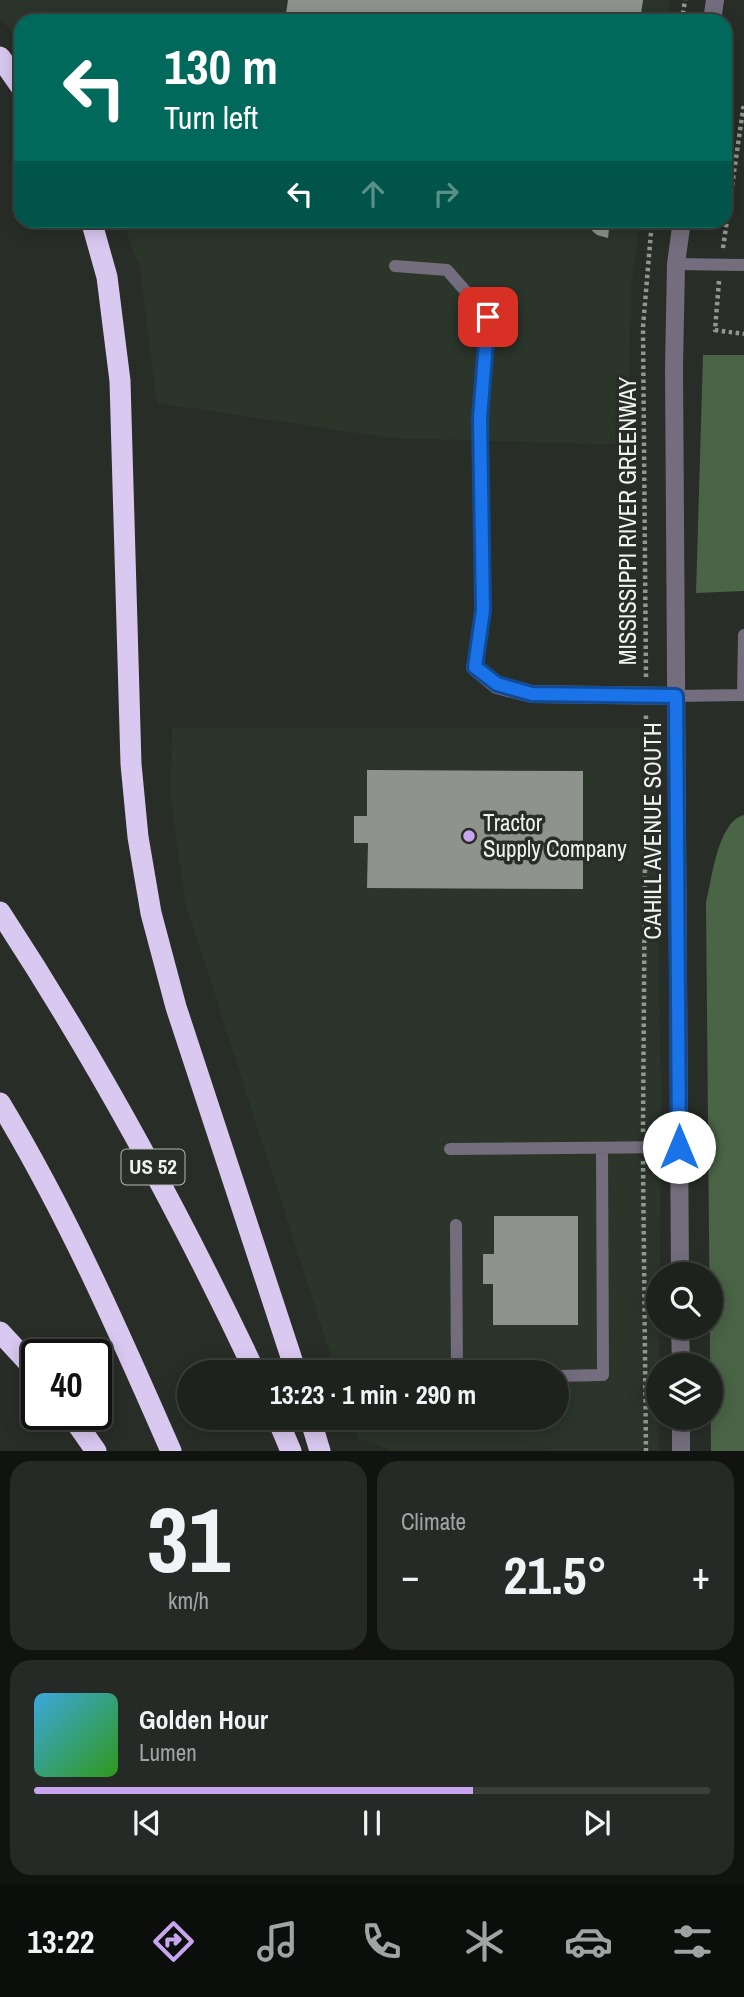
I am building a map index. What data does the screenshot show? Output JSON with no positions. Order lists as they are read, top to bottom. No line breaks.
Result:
{"streets":{"highway":["US 52"],"street":["CAHILL AVENUE SOUTH"],"path":["MISSISSIPPI RIVER GREENWAY"]},"places":["Tractor Supply Company"],"page":{"turn":["130 m","Turn left"],"limit":"40","trip":"13:23 · 1 min · 290 m","tile":[["31","km/h"],"Climate"],"heat":["−","21.5°","+"],"song":["Golden Hour","Lumen"],"tabs":"13:22"}}
